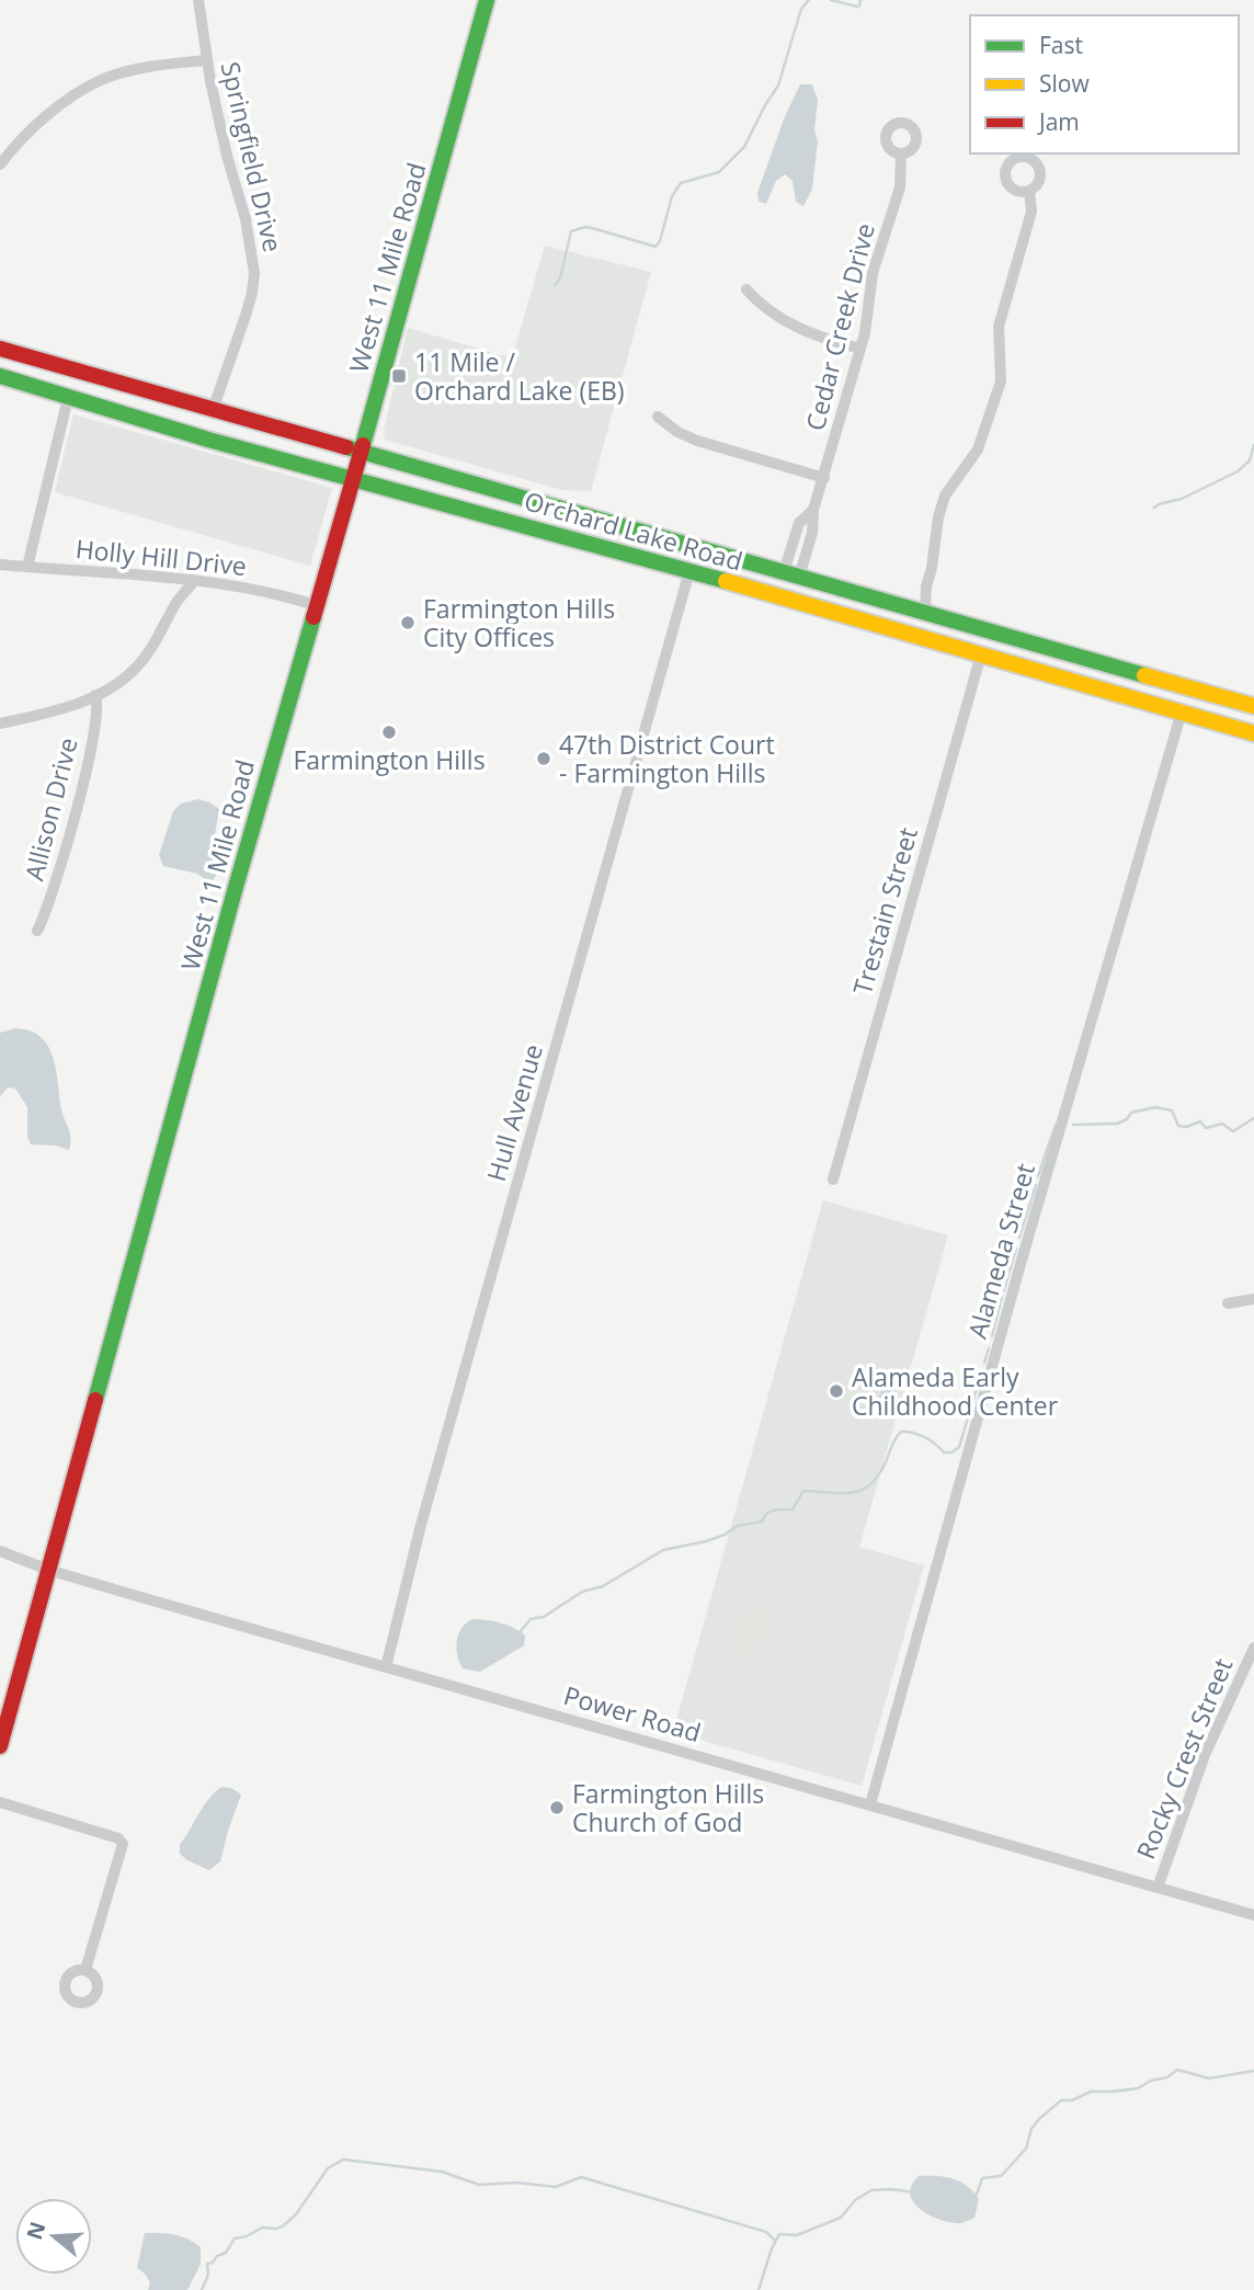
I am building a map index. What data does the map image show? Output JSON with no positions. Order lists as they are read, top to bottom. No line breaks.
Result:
{"streets":{"main road":["West 11 Mile Road","Orchard Lake Road"],"street":["Springfield Drive","Cedar Creek Drive","Holly Hill Drive","Allison Drive","Trestain Street","Hull Avenue","Alameda Street","Power Road","Rocky Crest Street"]},"crossings":[["Springfield Drive","Orchard Lake Road"],["West 11 Mile Road","Orchard Lake Road"],["West 11 Mile Road","Holly Hill Drive"],["West 11 Mile Road","Power Road"],["Cedar Creek Drive","Orchard Lake Road"],["Orchard Lake Road","Trestain Street"],["Orchard Lake Road","Hull Avenue"],["Orchard Lake Road","Alameda Street"],["Hull Avenue","Power Road"],["Alameda Street","Power Road"],["Power Road","Rocky Crest Street"]],"places":{"transit":["11 Mile / Orchard Lake (EB)"],"other":["Farmington Hills City Offices","Farmington Hills","47th District Court - Farmington Hills","Alameda Early Childhood Center","Farmington Hills Church of God"]},"legend":["Fast","Slow","Jam"],"north":"left"}
